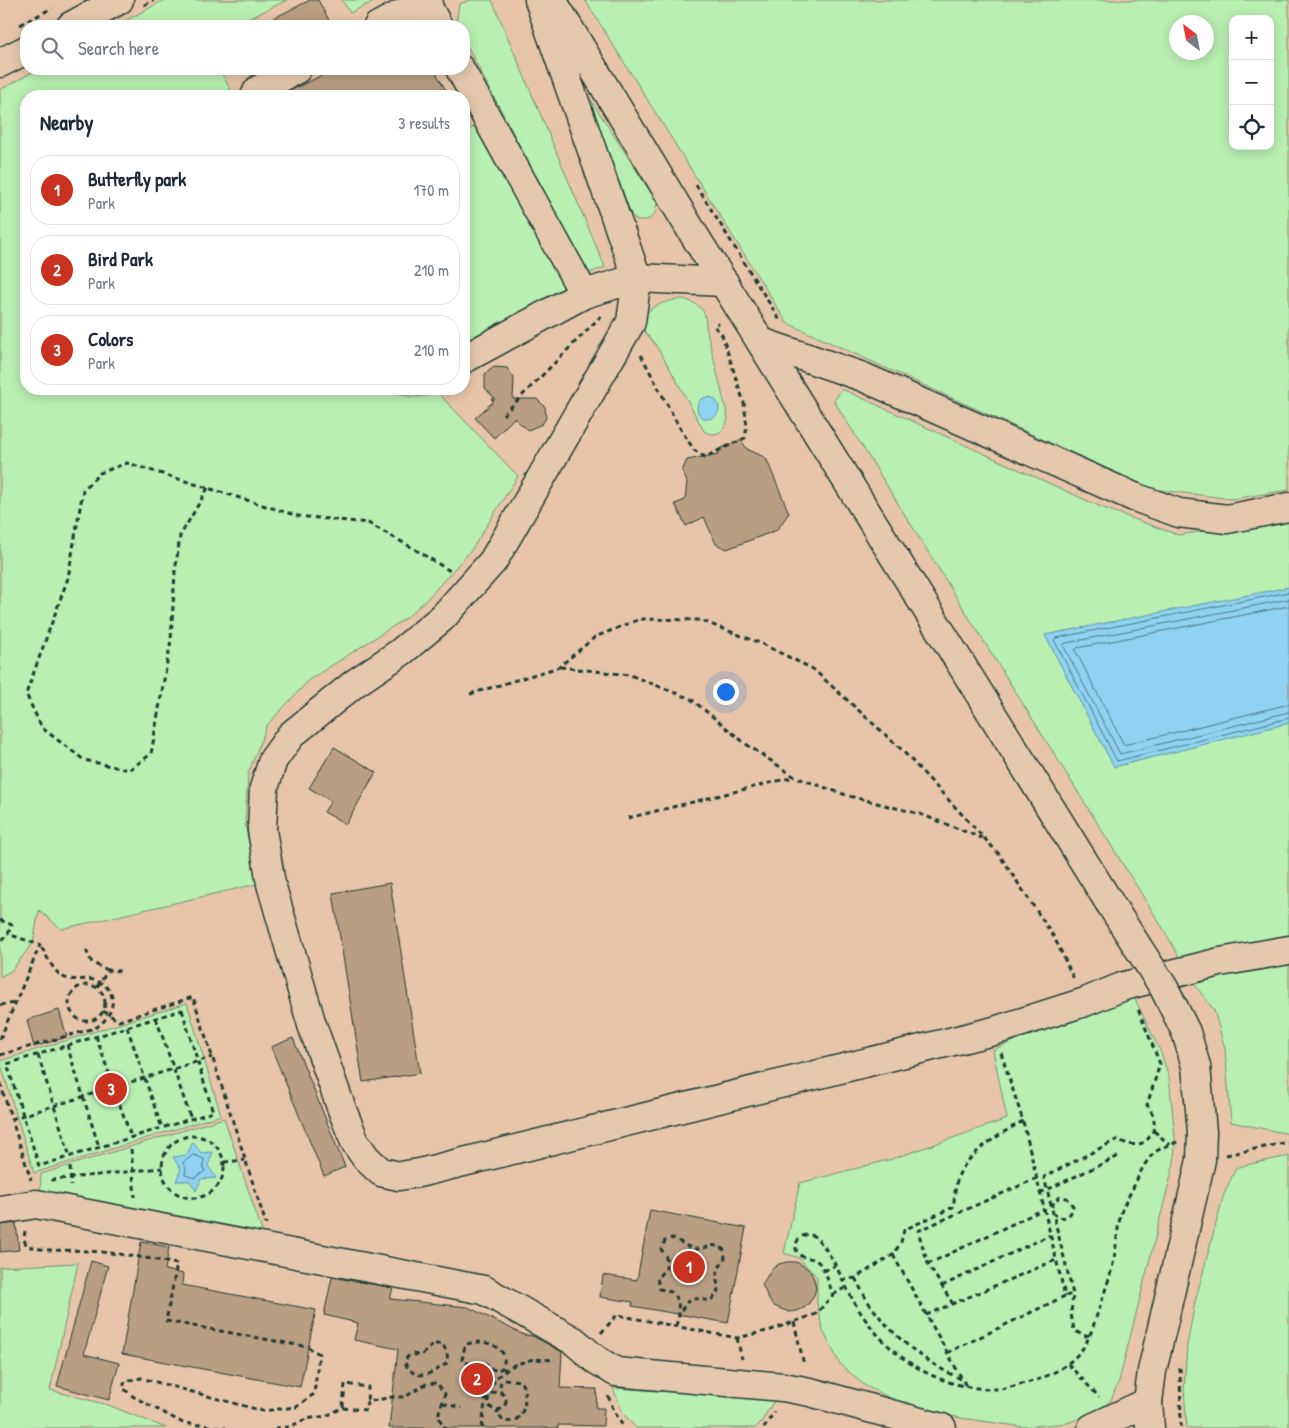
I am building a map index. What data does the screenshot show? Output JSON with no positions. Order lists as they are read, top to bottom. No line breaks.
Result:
{"north":"top left","page":{"map_buttons":["+","−"],"search":"Search here","heading":["Nearby","3 results"],"list":[{"mark":"1","name":"Butterfly park","note":"Park","value":"170 m"},{"mark":"2","name":"Bird Park","note":"Park","value":"210 m"},{"mark":"3","name":"Colors","note":"Park","value":"210 m"}],"pins":["3","1","2"]}}
